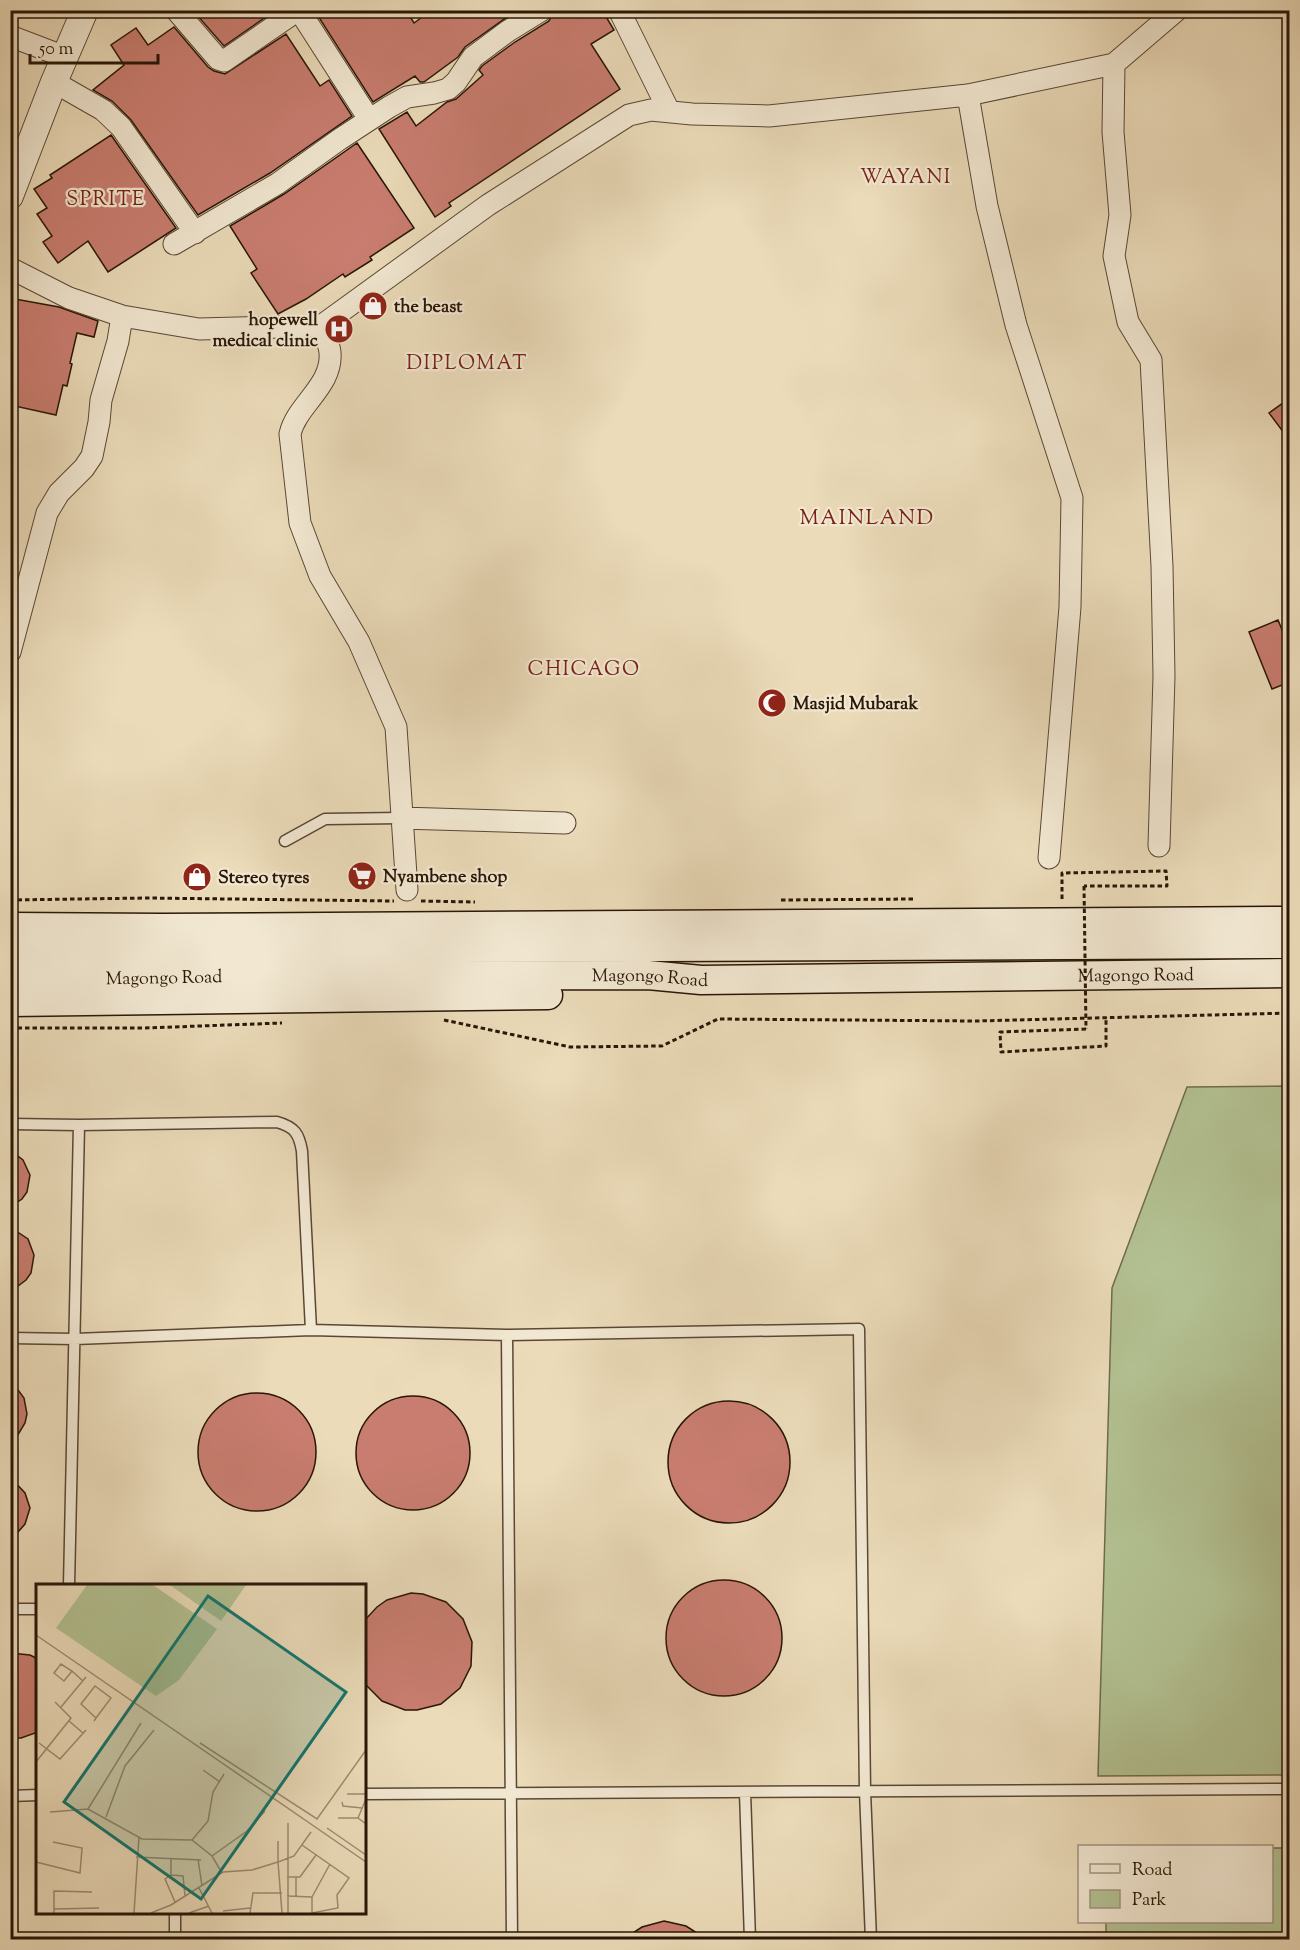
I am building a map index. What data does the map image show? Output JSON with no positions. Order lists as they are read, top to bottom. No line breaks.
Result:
{"streets":{"main road":["Magongo Road"]},"districts":["WAYANI","SPRITE","DIPLOMAT","MAINLAND","CHICAGO"],"places":{"shop":["the beast","Stereo tyres"],"hospital":["hopewell medical clinic"],"mosque":["Masjid Mubarak"],"supermarket":["Nyambene shop"]},"legend":["Road","Park"],"scale_bar":"50 m"}
